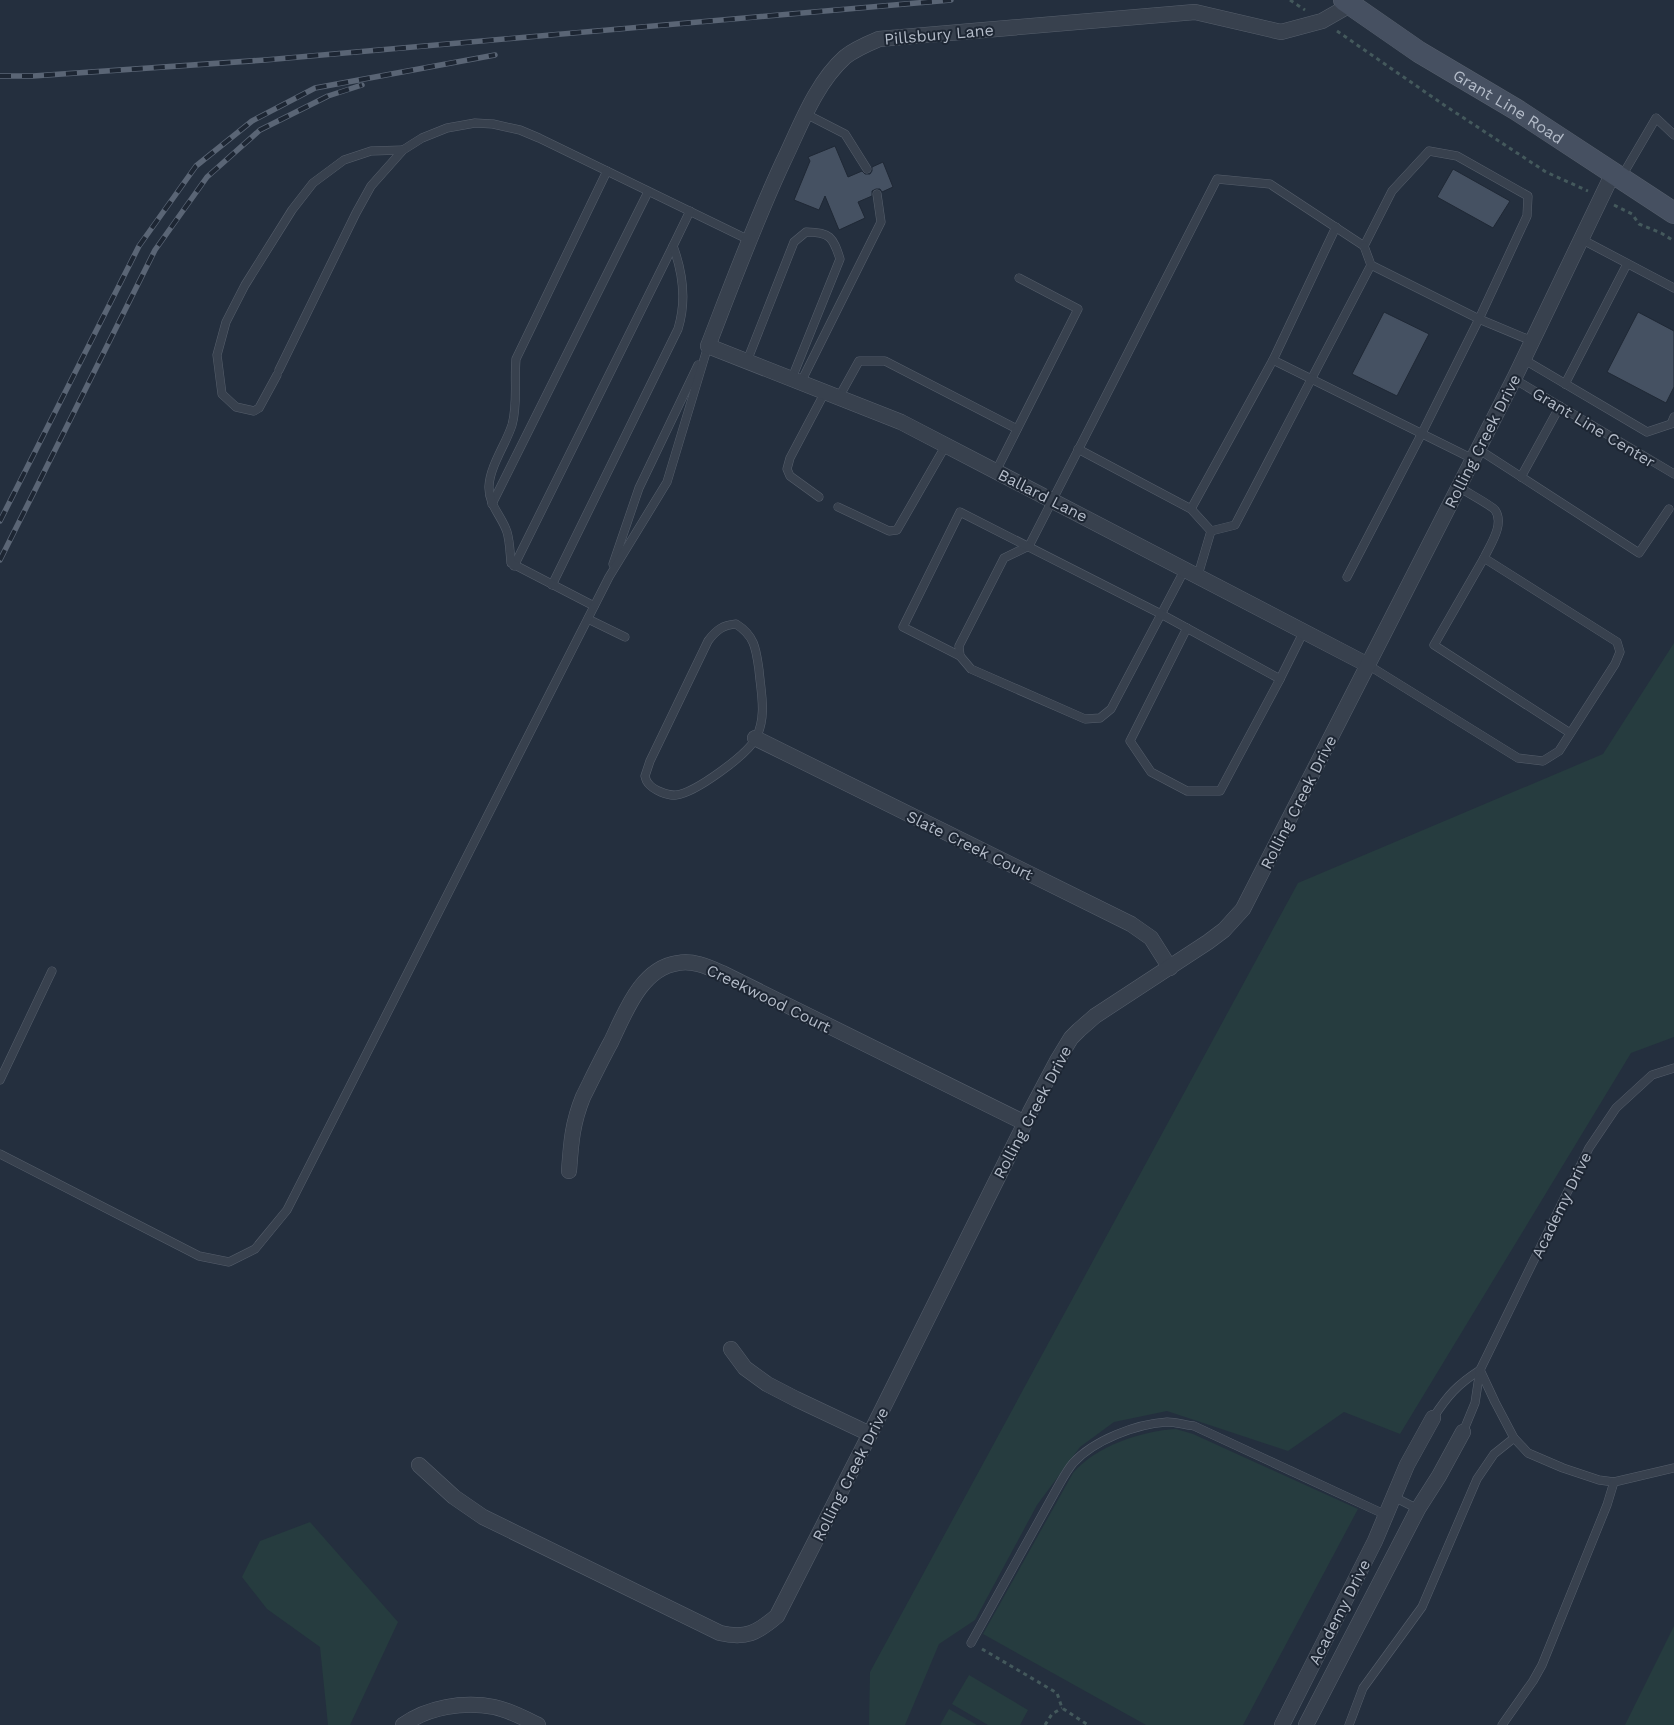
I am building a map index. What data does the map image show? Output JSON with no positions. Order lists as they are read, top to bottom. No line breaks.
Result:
{"streets":{"main road":["Grant Line Road"],"street":["Pillsbury Lane","Rolling Creek Drive","Ballard Lane","Slate Creek Court","Creekwood Court","Academy Drive"],"lane":["Grant Line Center"]},"crossings":[["Pillsbury Lane","Grant Line Road"],["Pillsbury Lane","Ballard Lane"],["Grant Line Road","Rolling Creek Drive"],["Grant Line Center","Rolling Creek Drive"],["Rolling Creek Drive","Ballard Lane"],["Rolling Creek Drive","Slate Creek Court"],["Rolling Creek Drive","Creekwood Court"]]}
